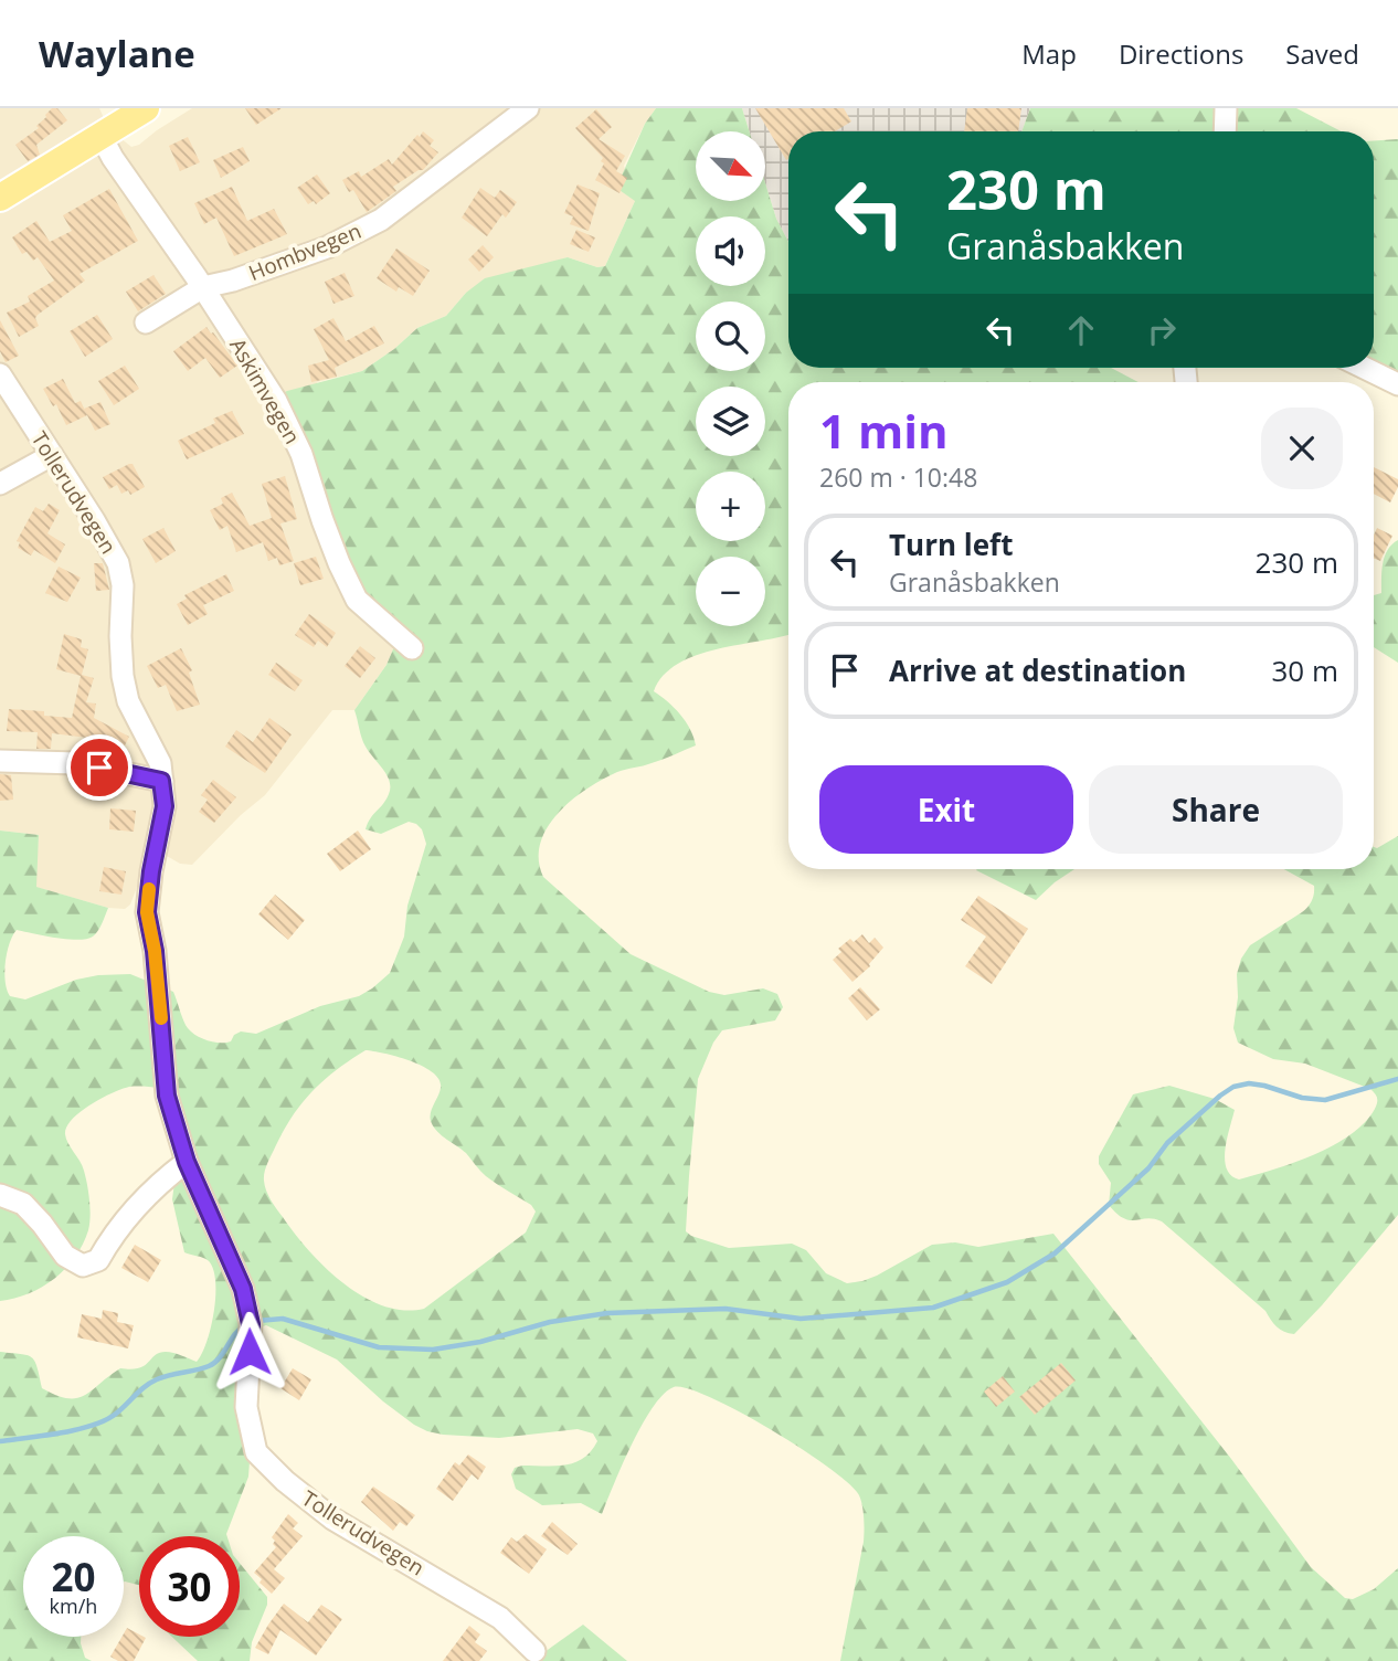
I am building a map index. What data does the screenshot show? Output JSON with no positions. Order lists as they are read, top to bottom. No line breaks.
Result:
{"streets":{"street":["Hombvegen","Askimvegen","Tollerudvegen"]},"crossings":[["Hombvegen","Askimvegen"]],"north":"bottom right","page":{"header":"Waylane","nav":["Map","Directions","Saved"],"map_buttons":["+","−"],"turn":["230 m","Granåsbakken"],"heading":["1 min","260 m · 10:48"],"list":[{"name":"Turn left","note":"Granåsbakken","value":"230 m"},{"name":"Arrive at destination","value":"30 m"}],"buttons":["Exit","Share"],"speed":"20 km/h","limit":"30"}}
